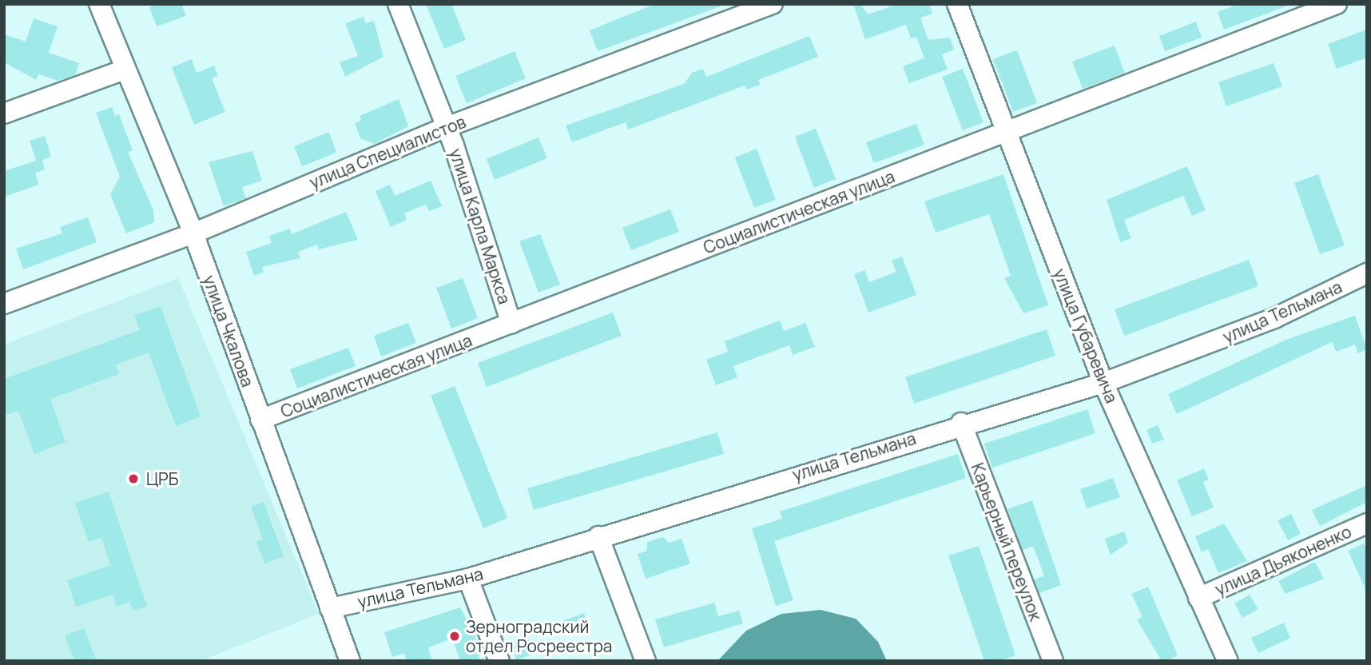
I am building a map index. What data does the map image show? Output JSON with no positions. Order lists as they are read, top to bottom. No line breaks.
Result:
{"streets":{"street":["улица Специалистов","Социалистическая улица","улица Карла Маркса","улица Тельмана","улица Чкалова","улица Губаревича","Карьерный переулок","улица Дьяконенко"]},"crossings":[["улица Специалистов","улица Карла Маркса"],["улица Специалистов","улица Чкалова"],["Социалистическая улица","улица Карла Маркса"],["Социалистическая улица","улица Чкалова"],["Социалистическая улица","улица Губаревича"],["улица Тельмана","улица Чкалова"],["улица Тельмана","улица Губаревича"],["улица Тельмана","Карьерный переулок"],["улица Губаревича","улица Дьяконенко"]],"places":["ЦРБ","Зерноградский отдел Росреестра"]}
